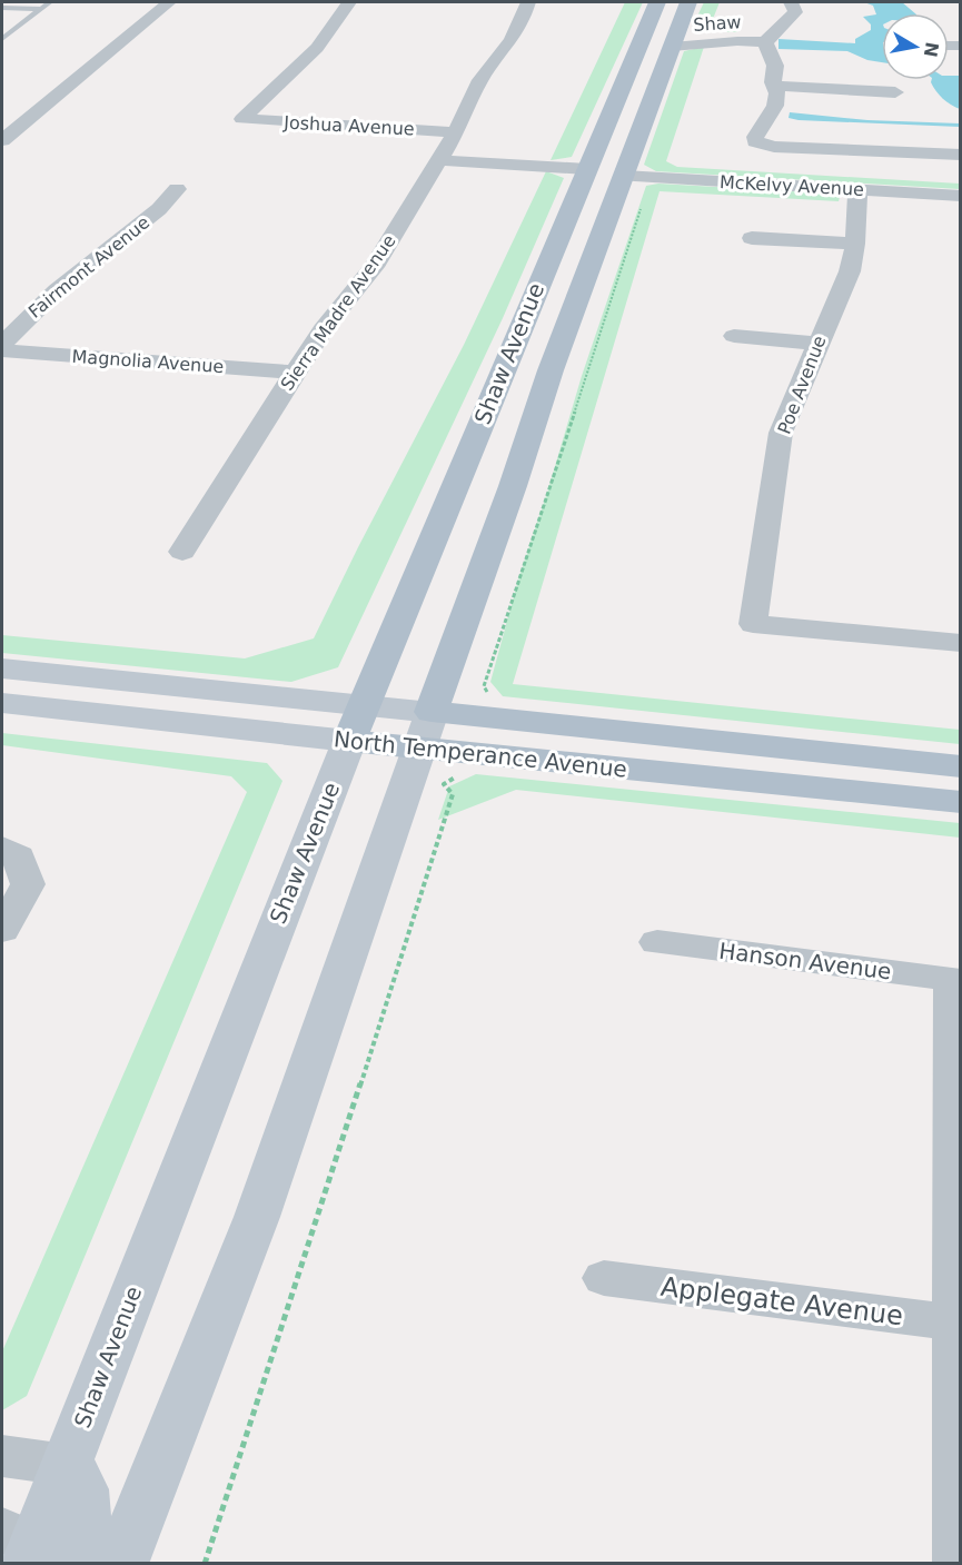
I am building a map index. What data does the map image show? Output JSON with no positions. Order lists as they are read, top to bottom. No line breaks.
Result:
{"streets":{"main road":["Shaw Avenue","North Temperance Avenue"],"street":["Shaw","Joshua Avenue","McKelvy Avenue","Fairmont Avenue","Sierra Madre Avenue","Magnolia Avenue","Poe Avenue","Hanson Avenue","Applegate Avenue"]},"crossings":[["Shaw","Shaw Avenue"],["Joshua Avenue","Sierra Madre Avenue"],["McKelvy Avenue","Shaw Avenue"],["McKelvy Avenue","Poe Avenue"],["Sierra Madre Avenue","Magnolia Avenue"],["Shaw Avenue","North Temperance Avenue"],["Hanson Avenue","Applegate Avenue"]],"north":"right"}
